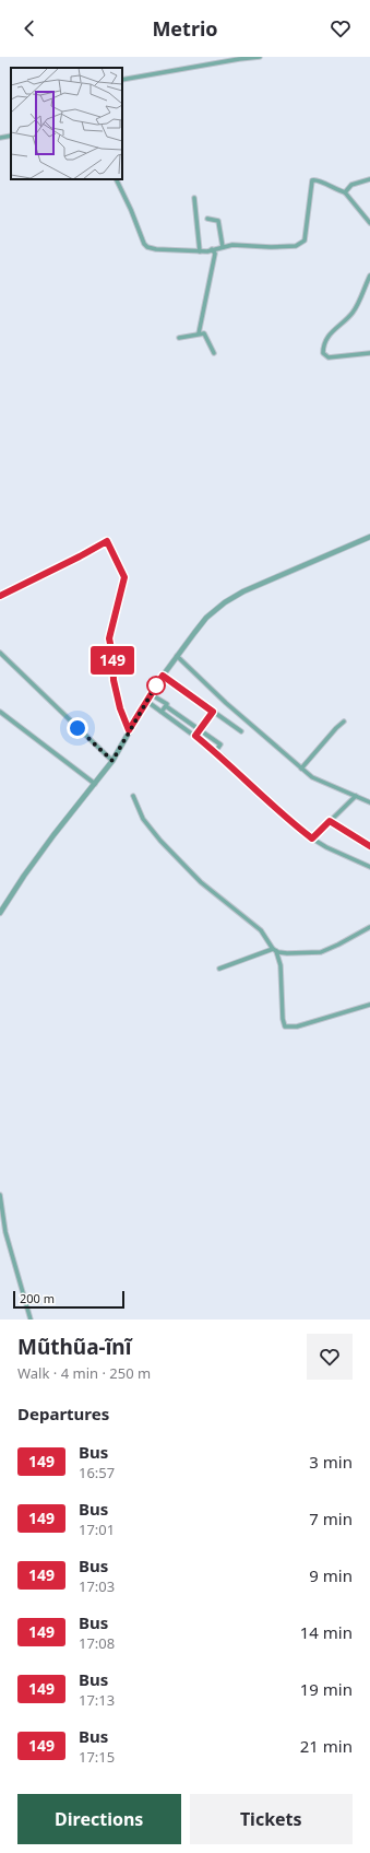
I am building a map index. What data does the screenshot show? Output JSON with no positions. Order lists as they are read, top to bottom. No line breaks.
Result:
{"lines":["bus line 149"],"scale_bar":"200 m","page":{"header":"Metrio","on_map":"149","scale":"200 m","heading":[["Mũthũa-ĩnĩ","Walk · 4 min · 250 m"],"Departures"],"list":[{"mark":"149","name":"Bus","note":"16:57","value":"3 min"},{"mark":"149","name":"Bus","note":"17:01","value":"7 min"},{"mark":"149","name":"Bus","note":"17:03","value":"9 min"},{"mark":"149","name":"Bus","note":"17:08","value":"14 min"},{"mark":"149","name":"Bus","note":"17:13","value":"19 min"},{"mark":"149","name":"Bus","note":"17:15","value":"21 min"}],"buttons":["Directions","Tickets"]}}
